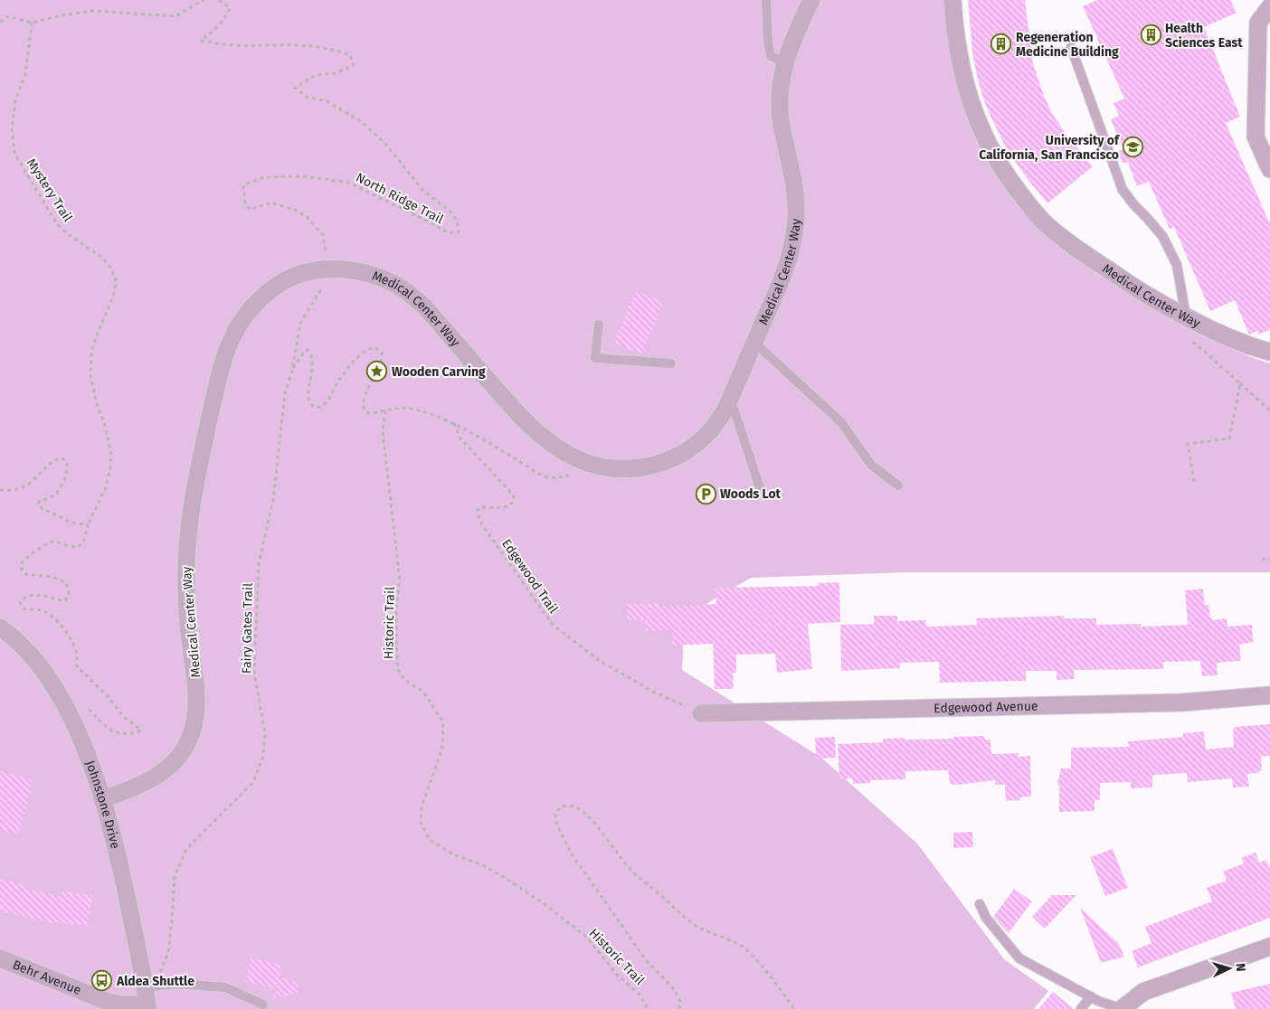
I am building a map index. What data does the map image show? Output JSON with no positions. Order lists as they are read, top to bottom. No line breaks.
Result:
{"streets":{"street":["Medical Center Way","Edgewood Avenue","Johnstone Drive","Behr Avenue"],"path":["Mystery Trail","North Ridge Trail","Edgewood Trail","Historic Trail","Fairy Gates Trail"]},"crossings":[["North Ridge Trail","Medical Center Way"],["North Ridge Trail","Fairy Gates Trail"],["Medical Center Way","Johnstone Drive"],["Edgewood Trail","Edgewood Avenue"],["Fairy Gates Trail","Johnstone Drive"],["Johnstone Drive","Behr Avenue"]],"places":{"building":["Health Sciences East","Regeneration Medicine Building"],"school or university":["University of California, San Francisco"],"place":["Wooden Carving"],"parking":["Woods Lot"],"bus stop":["Aldea Shuttle"]},"north":"right"}
